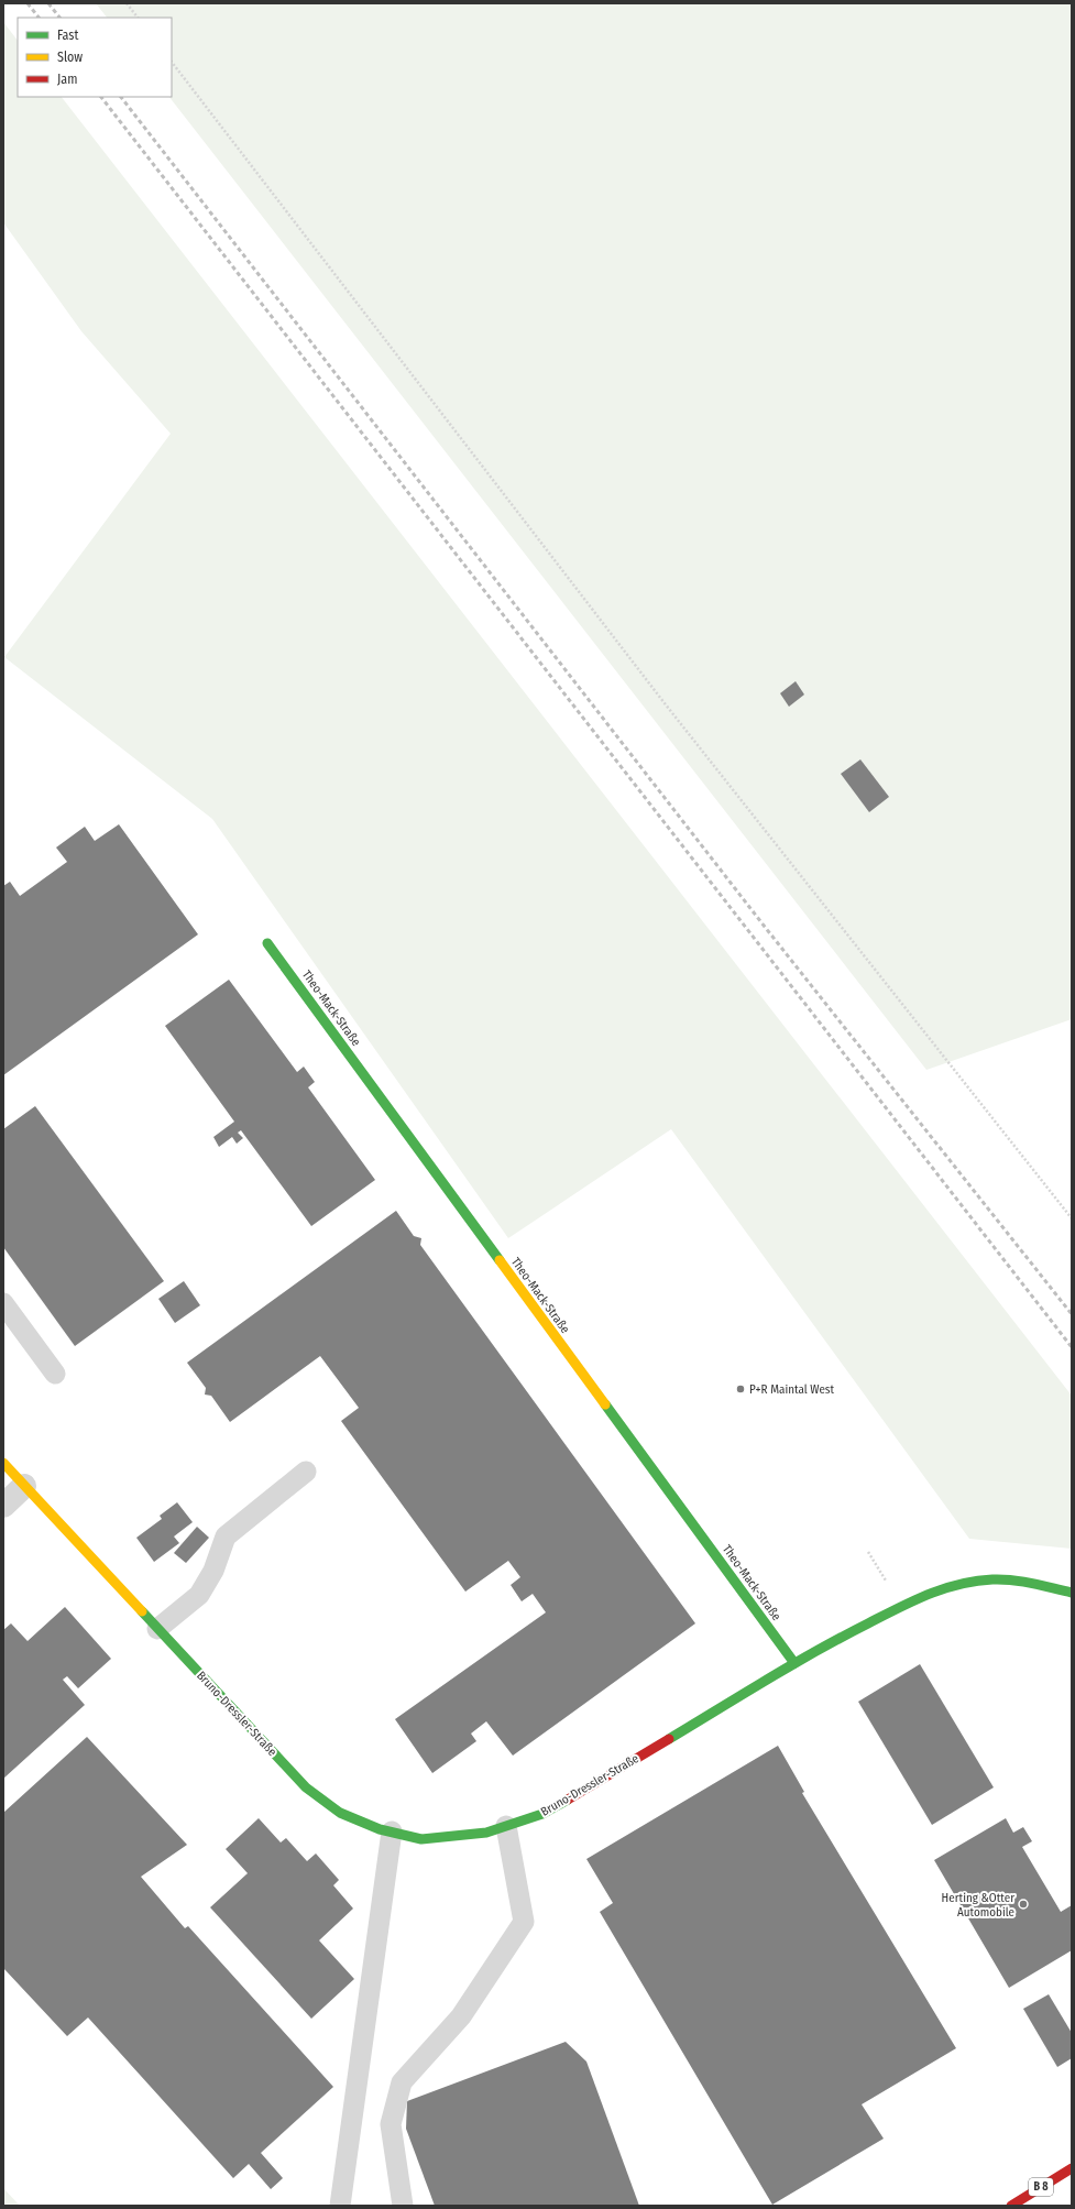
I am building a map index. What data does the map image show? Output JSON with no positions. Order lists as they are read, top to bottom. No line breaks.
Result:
{"streets":{"street":["Theo-Mack-Straße","Bruno-Dressler-Straße","B 8"]},"crossings":[["Theo-Mack-Straße","Bruno-Dressler-Straße"]],"places":["P+R Maintal West","Herting &Otter Automobile"],"legend":["Fast","Slow","Jam"]}
